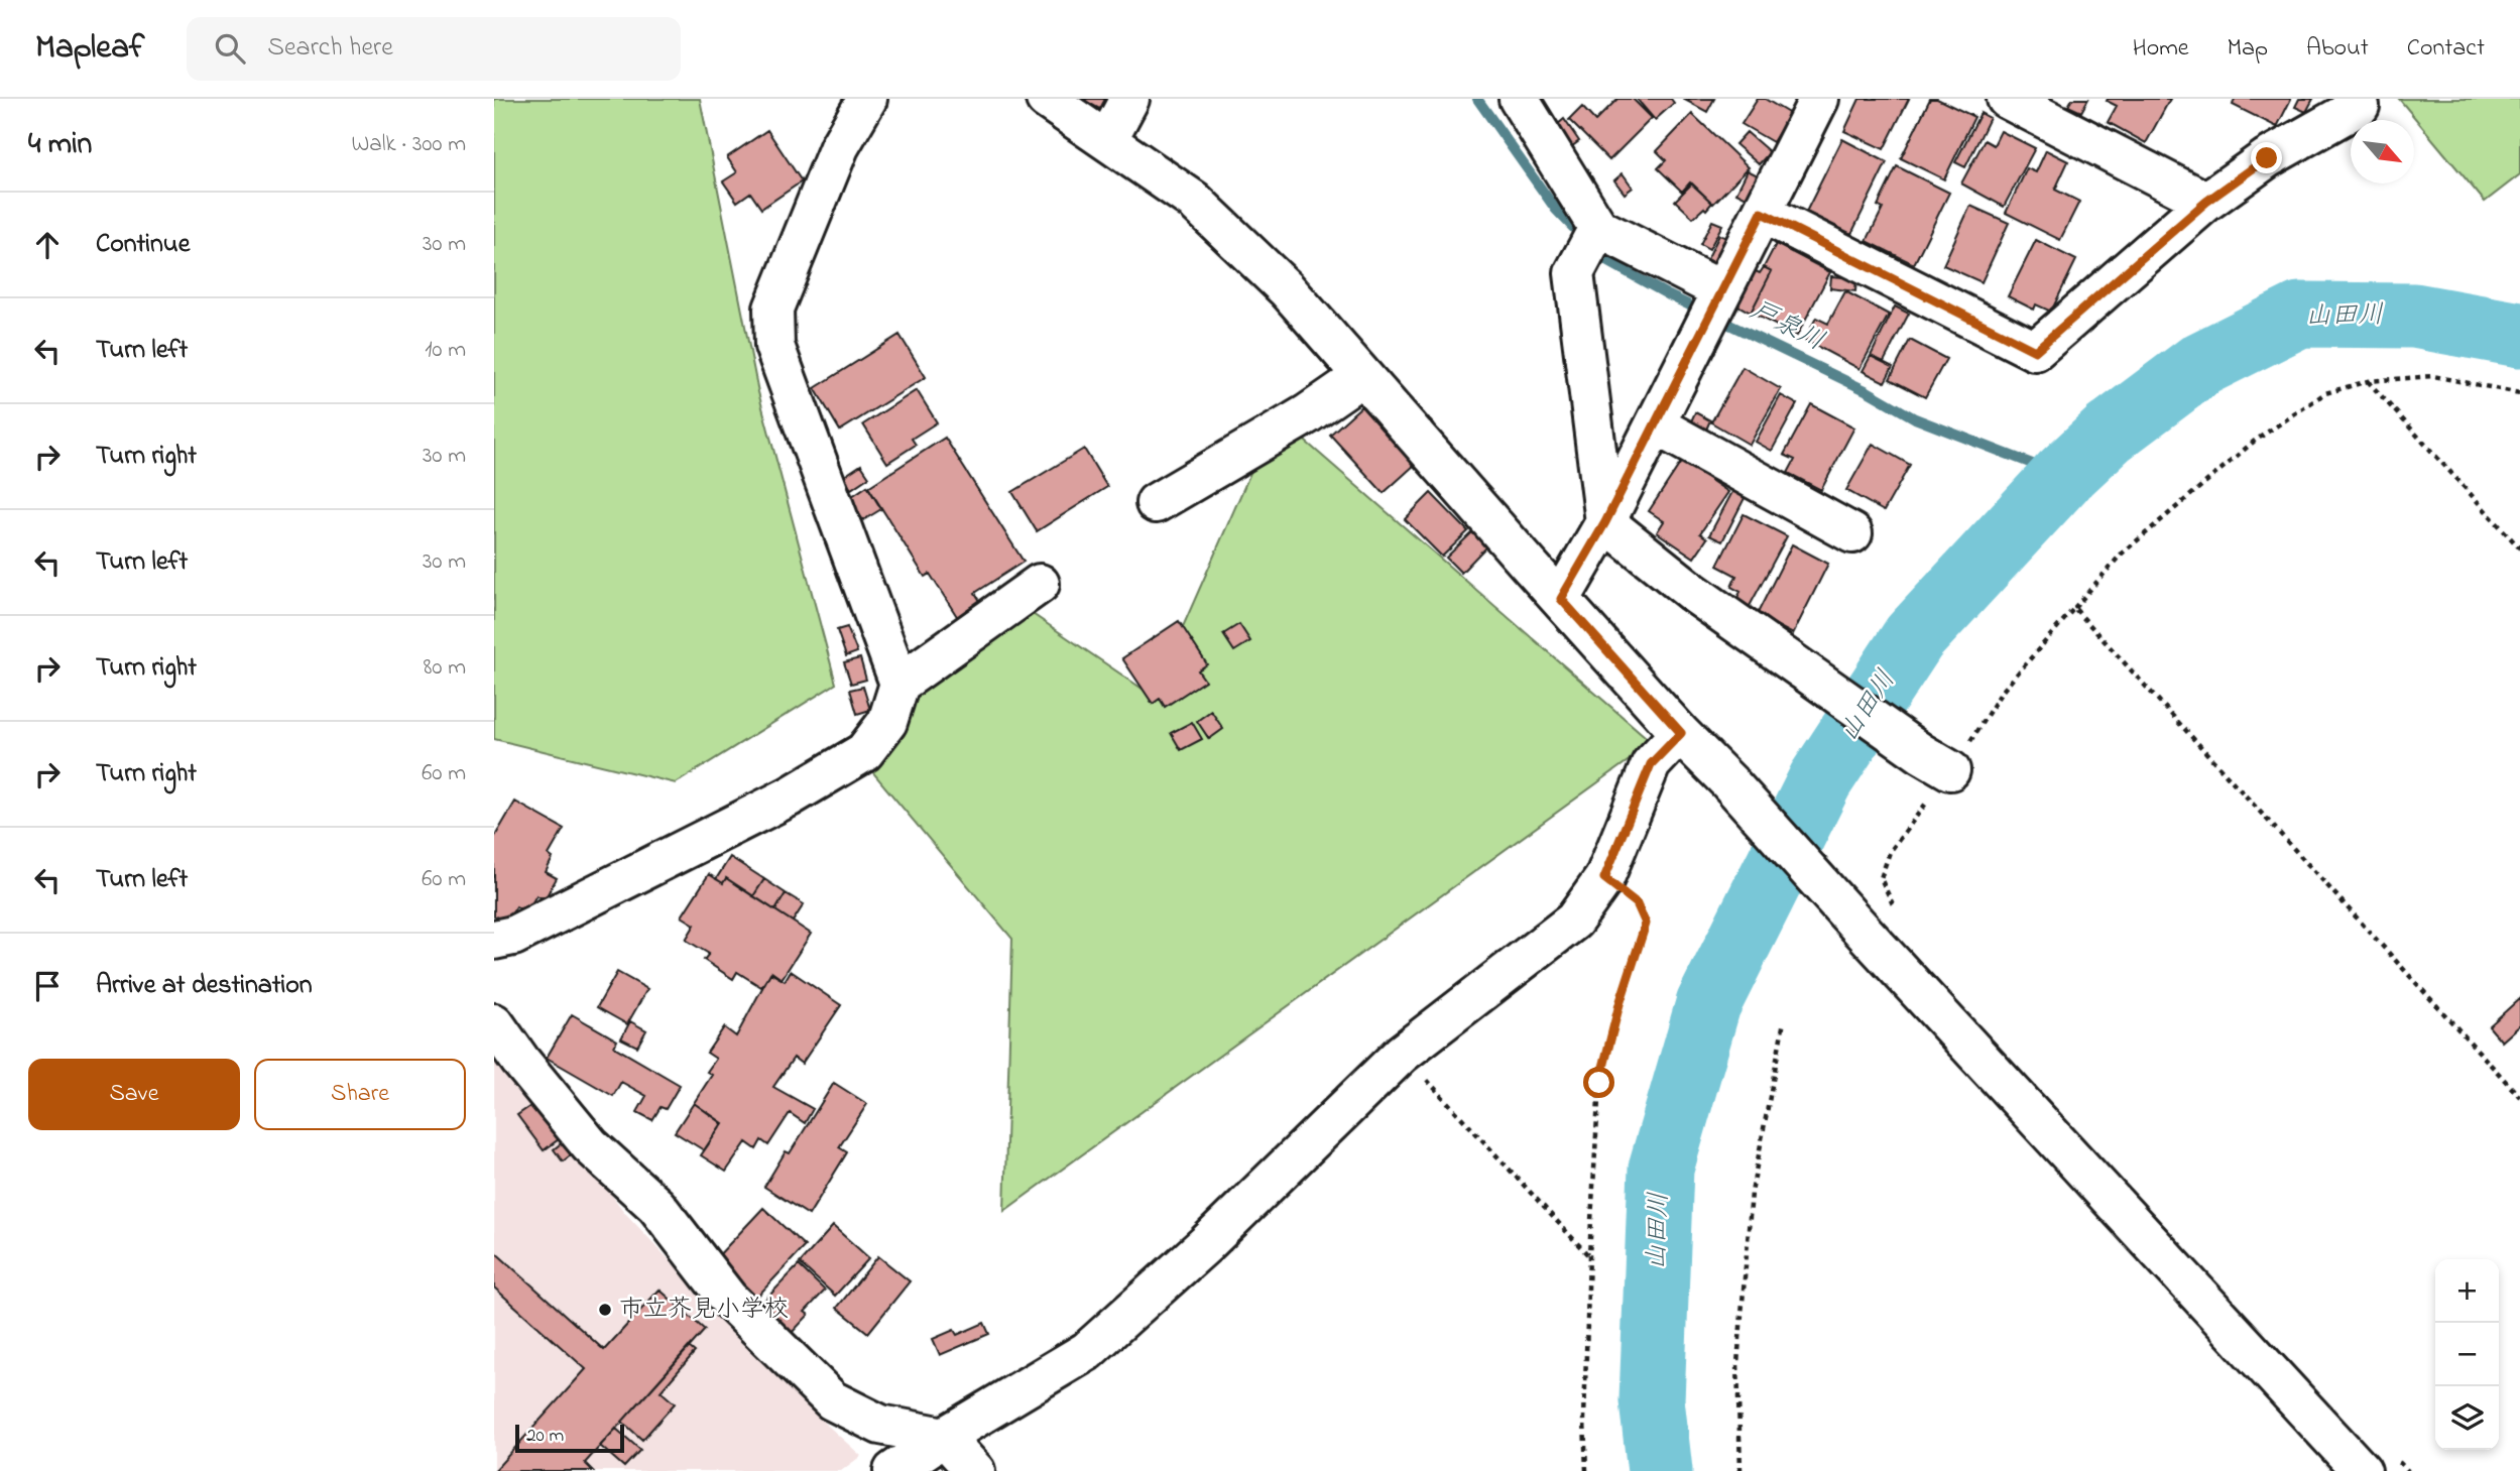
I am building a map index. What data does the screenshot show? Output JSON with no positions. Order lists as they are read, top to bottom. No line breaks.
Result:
{"water":["山田川","戸泉川"],"places":["市立芥見小学校"],"scale_bar":"20 m","north":"bottom right","page":{"header":"Mapleaf","search":"Search here","nav":["Home","Map","About","Contact"],"heading":["4 min","Walk · 300 m"],"list":[["Continue","30 m"],["Turn left","10 m"],["Turn right","30 m"],["Turn left","30 m"],["Turn right","80 m"],["Turn right","60 m"],["Turn left","60 m"],"Arrive at destination"],"buttons":["Save","Share"],"map_buttons":["+","−"],"scale":"20 m"}}
